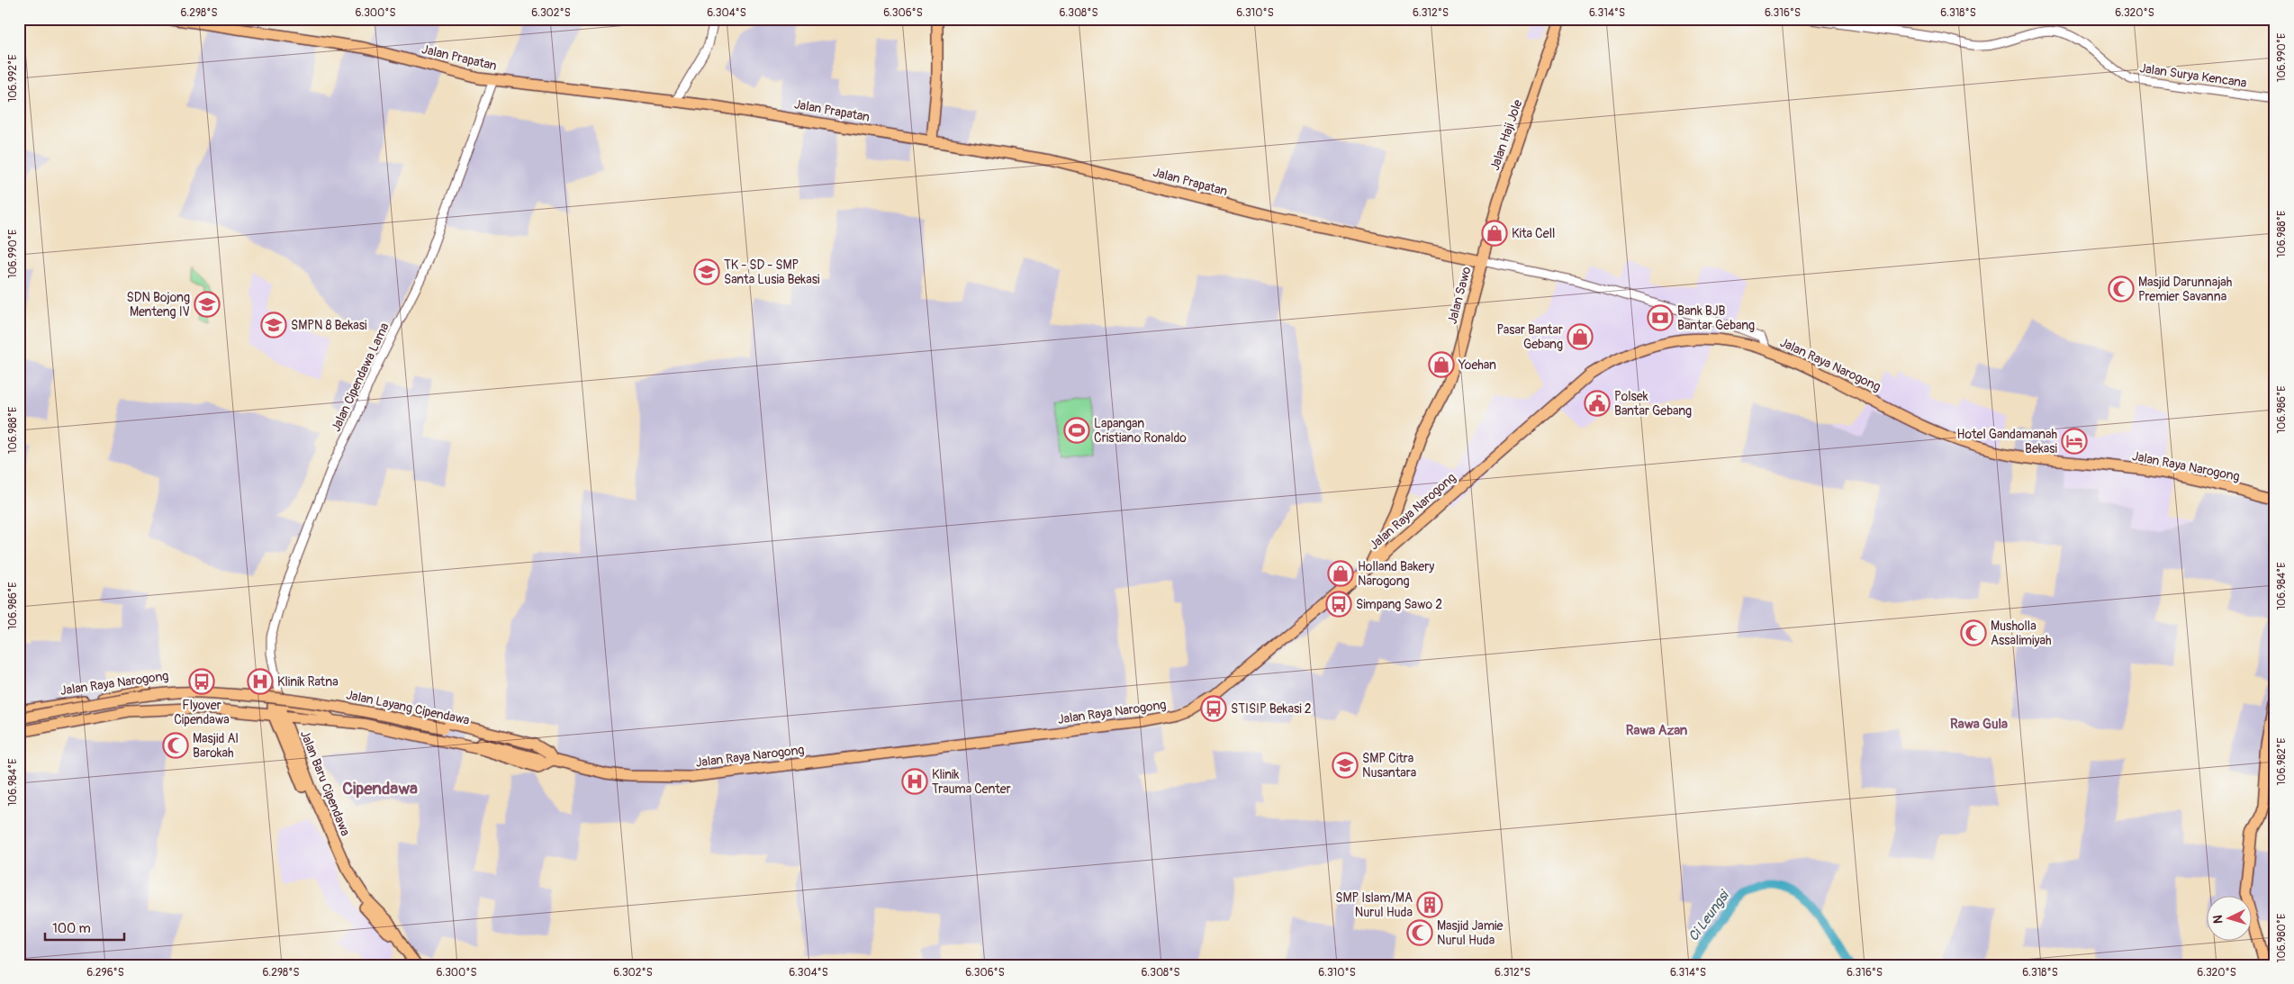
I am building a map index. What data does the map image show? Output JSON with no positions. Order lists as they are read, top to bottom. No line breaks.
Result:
{"streets":{"main road":["Jalan Prapatan","Jalan Haji Jole","Jalan Sawo","Jalan Raya Narogong","Jalan Layang Cipendawa","Jalan Baru Cipendawa"],"street":["Jalan Surya Kencana","Jalan Cipendawa Lama"]},"crossings":[["Jalan Prapatan","Jalan Haji Jole"],["Jalan Prapatan","Jalan Sawo"],["Jalan Prapatan","Jalan Cipendawa Lama"],["Jalan Haji Jole","Jalan Sawo"],["Jalan Sawo","Jalan Raya Narogong"],["Jalan Raya Narogong","Jalan Cipendawa Lama"],["Jalan Raya Narogong","Jalan Layang Cipendawa"],["Jalan Raya Narogong","Jalan Baru Cipendawa"],["Jalan Cipendawa Lama","Jalan Baru Cipendawa"]],"districts":["Rawa Gula","Rawa Azan","Cipendawa"],"water":["Ci Leungsi"],"places":{"shop":["Kita Cell","Pasar Bantar Gebang","Yoehan","Holland Bakery Narogong"],"school or university":["TK - SD - SMP Santa Lusia Bekasi","SDN Bojong Menteng IV","SMPN 8 Bekasi","SMP Citra Nusantara"],"mosque":["Masjid Darunnajah Premier Savanna","Musholla Assalimiyah","Masjid Al Barokah","Masjid Jamie Nurul Huda"],"bank":["Bank BJB Bantar Gebang"],"public building":["Polsek Bantar Gebang"],"sports":["Lapangan Cristiano Ronaldo"],"hotel":["Hotel Gandamanah Bekasi"],"bus stop":["Simpang Sawo 2","Flyover Cipendawa","STISIP Bekasi 2"],"hospital":["Klinik Ratna","Klinik Trauma Center"],"building":["SMP Islam/MA Nurul Huda"]},"scale_bar":"100 m","north":"left","coordinates":["6.298°S","6.300°S","6.302°S","6.304°S","6.306°S","6.308°S","6.310°S","6.312°S","6.314°S","6.316°S","6.318°S","6.320°S","106.990°E","106.992°E","106.988°E","106.986°E","106.984°E","106.982°E","106.980°E","6.296°S"]}
